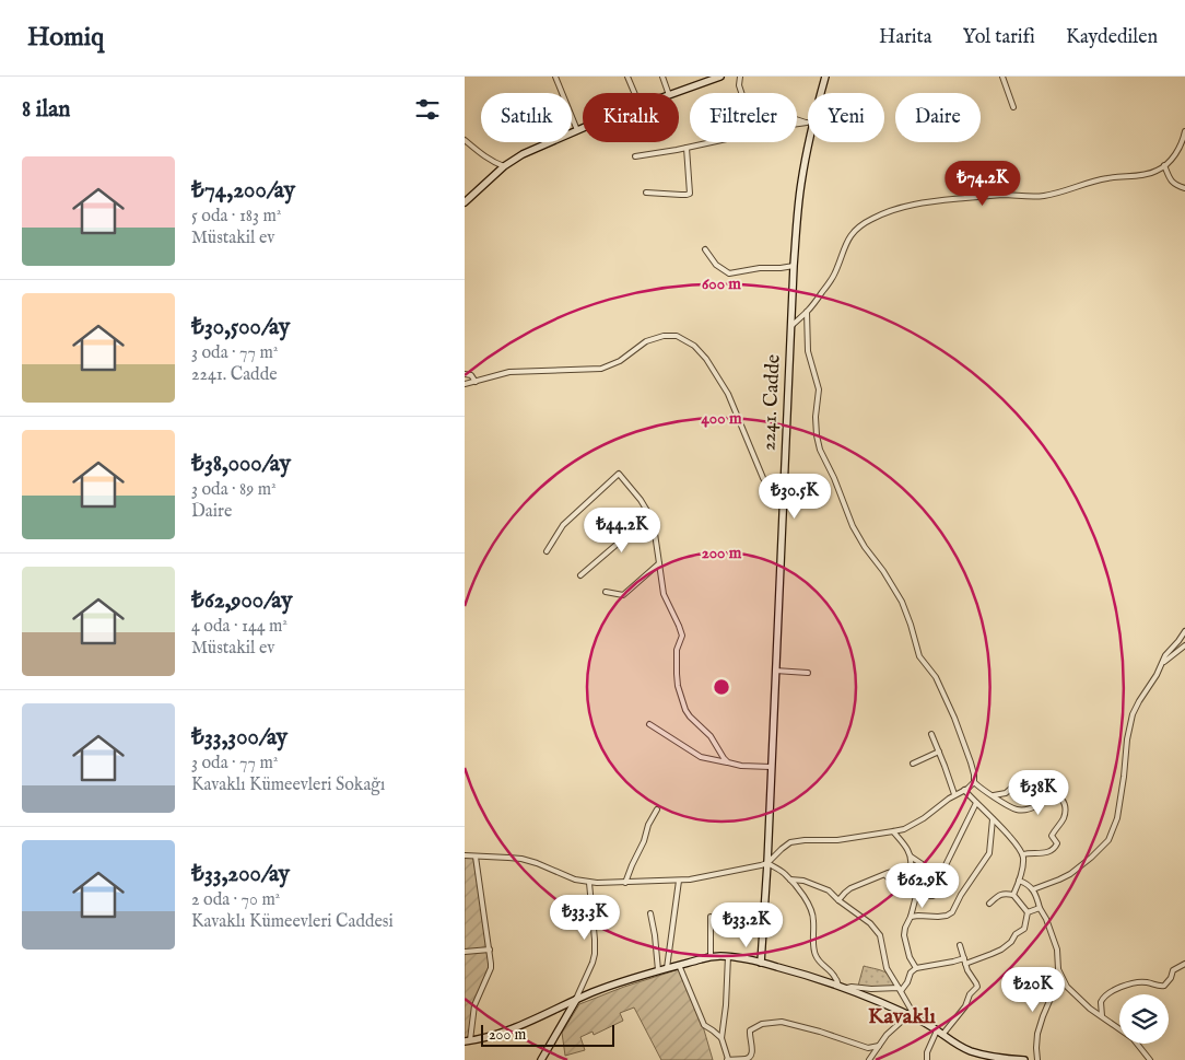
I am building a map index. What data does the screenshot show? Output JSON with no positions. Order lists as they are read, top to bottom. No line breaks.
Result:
{"streets":{"street":["2241. Cadde"]},"districts":["Kavaklı"],"scale_bar":"200 m","page":{"header":"Homiq","nav":["Harita","Yol tarifi","Kaydedilen"],"heading":"8 ilan","chip":["Satılık","Kiralık","Filtreler","Yeni","Daire"],"list":[{"name":"₺74,200/ay","note":"5 oda · 183 m² · Müstakil ev"},{"name":"₺30,500/ay","note":"3 oda · 77 m² · 2241. Cadde"},{"name":"₺38,000/ay","note":"3 oda · 89 m² · Daire"},{"name":"₺62,900/ay","note":"4 oda · 144 m² · Müstakil ev"},{"name":"₺33,300/ay","note":"3 oda · 77 m² · Kavaklı Kümeevleri Sokağı"},{"name":"₺33,200/ay","note":"2 oda · 70 m² · Kavaklı Kümeevleri Caddesi"}],"price":["₺74.2K","₺30.5K","₺44.2K","₺38K","₺62.9K","₺33.3K","₺33.2K","₺20K"],"scale":"200 m"},"rings":["600 m","400 m","200 m"]}
